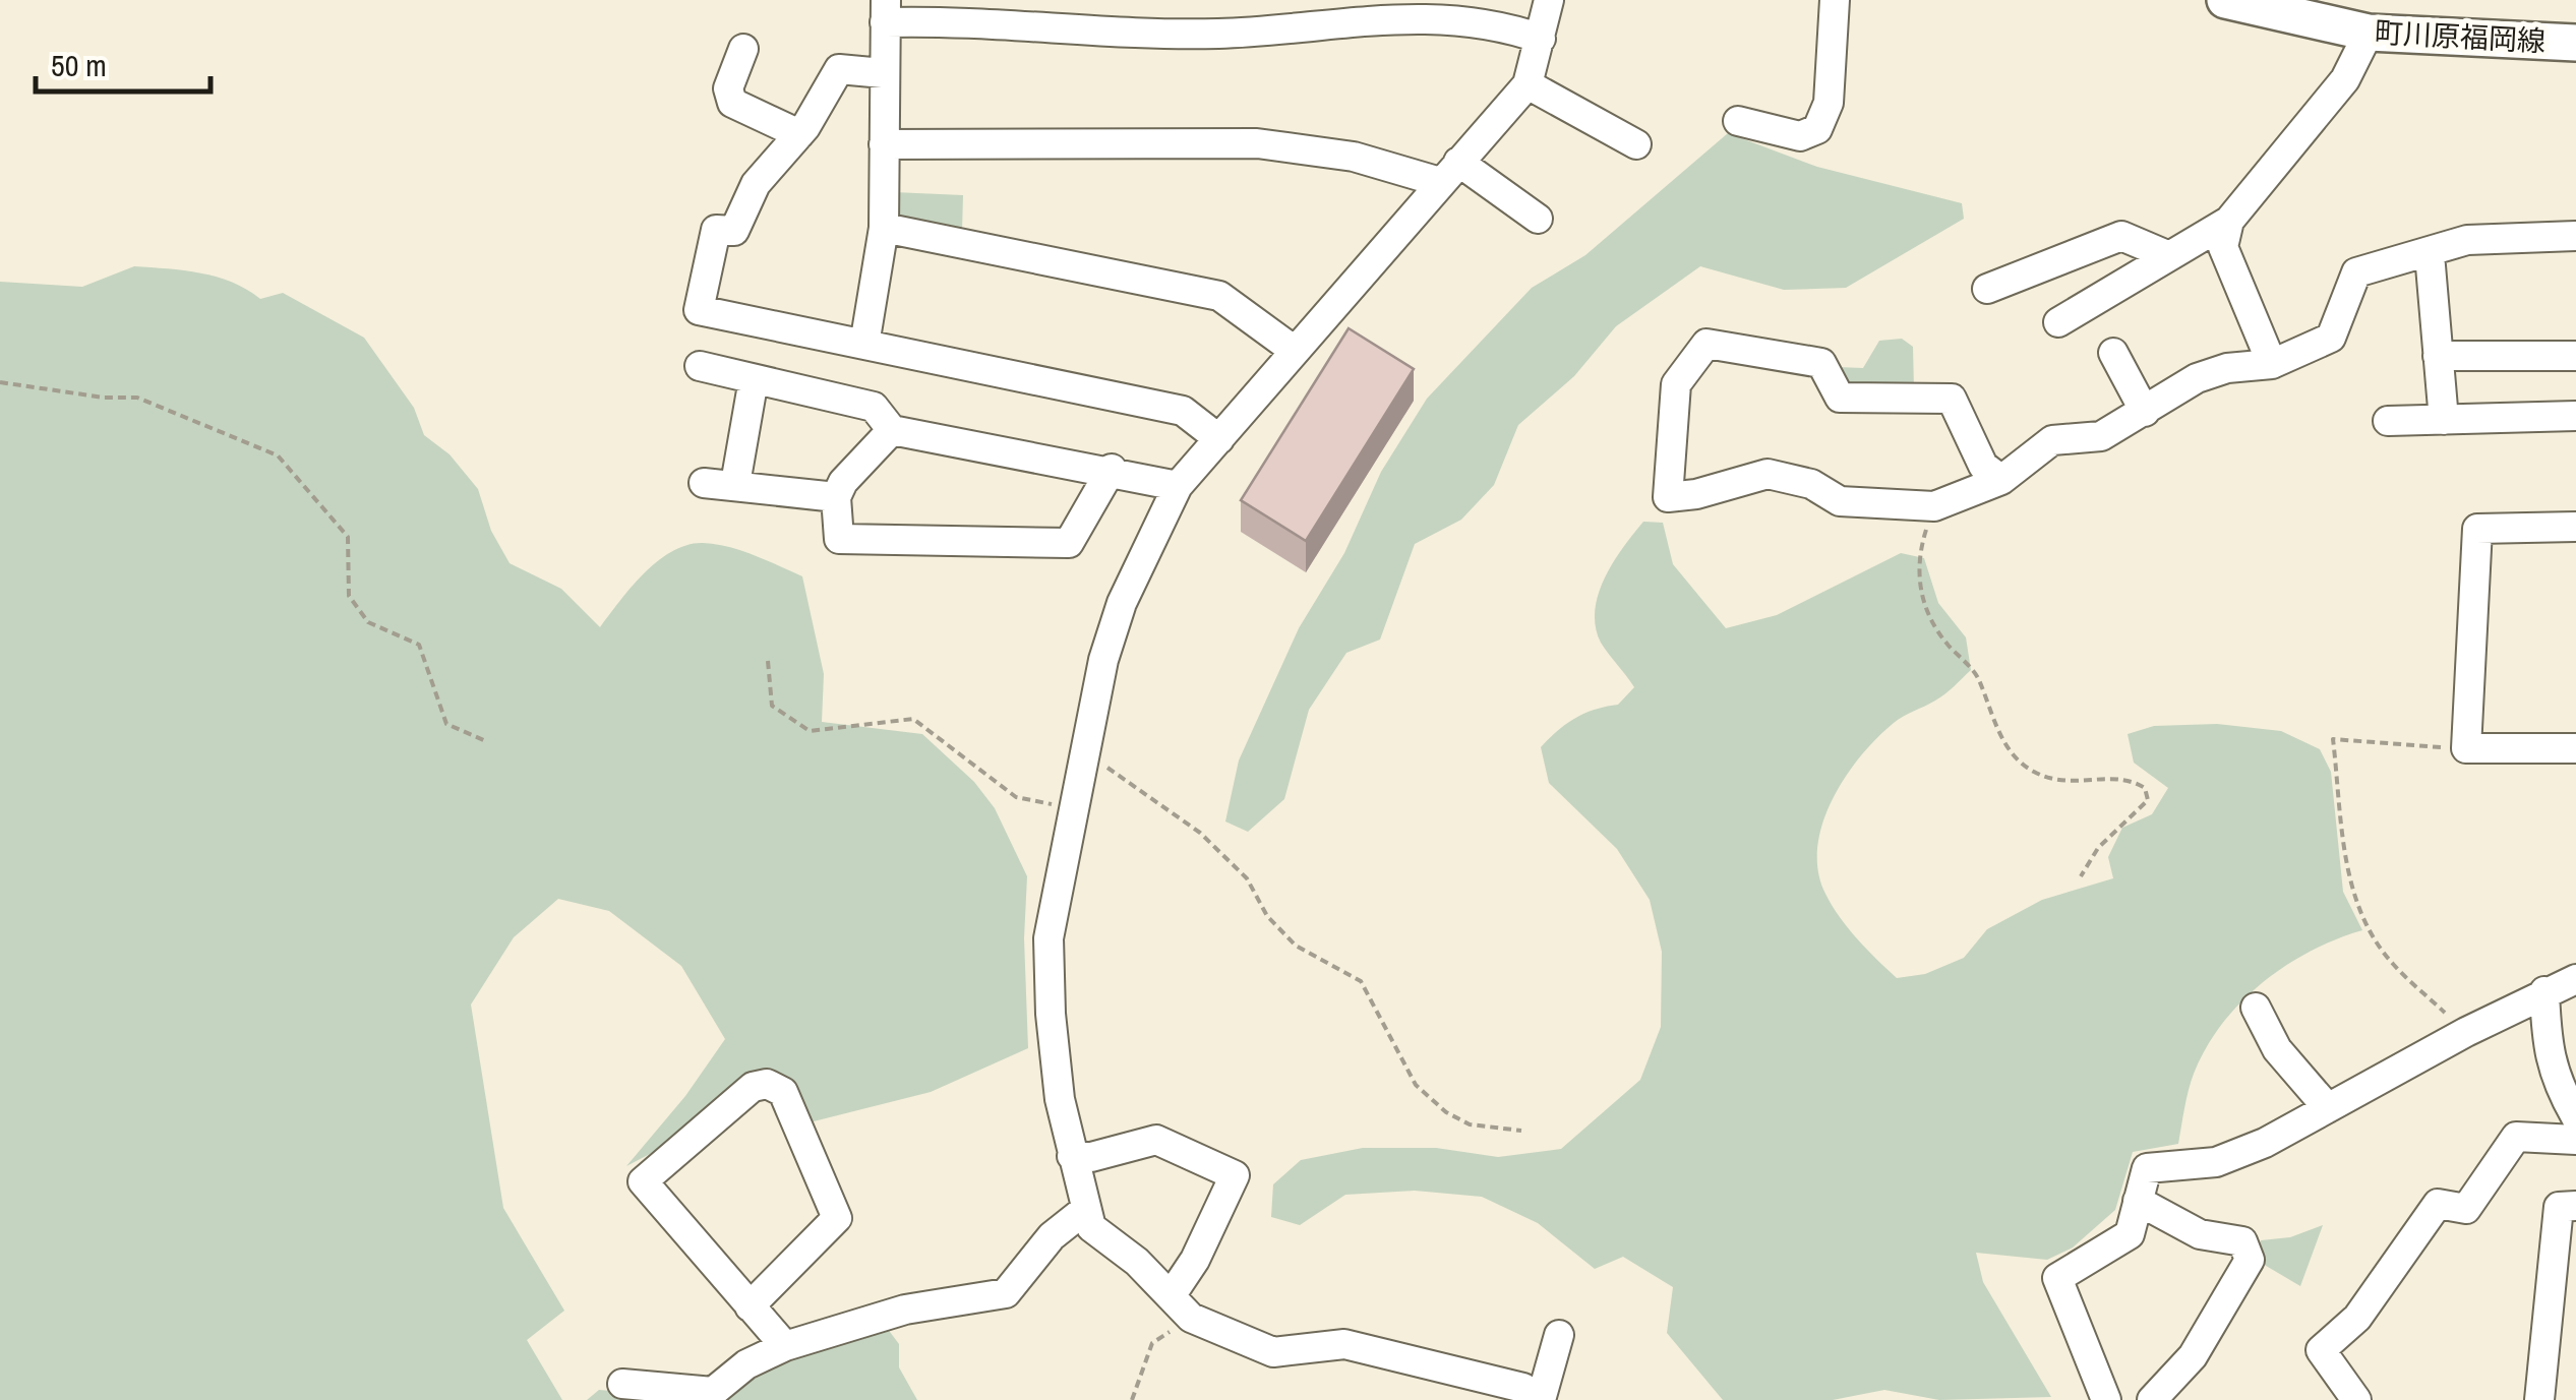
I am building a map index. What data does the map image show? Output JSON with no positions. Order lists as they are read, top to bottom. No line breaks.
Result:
{"streets":{"main road":["町川原福岡線"]},"scale_bar":"50 m"}
